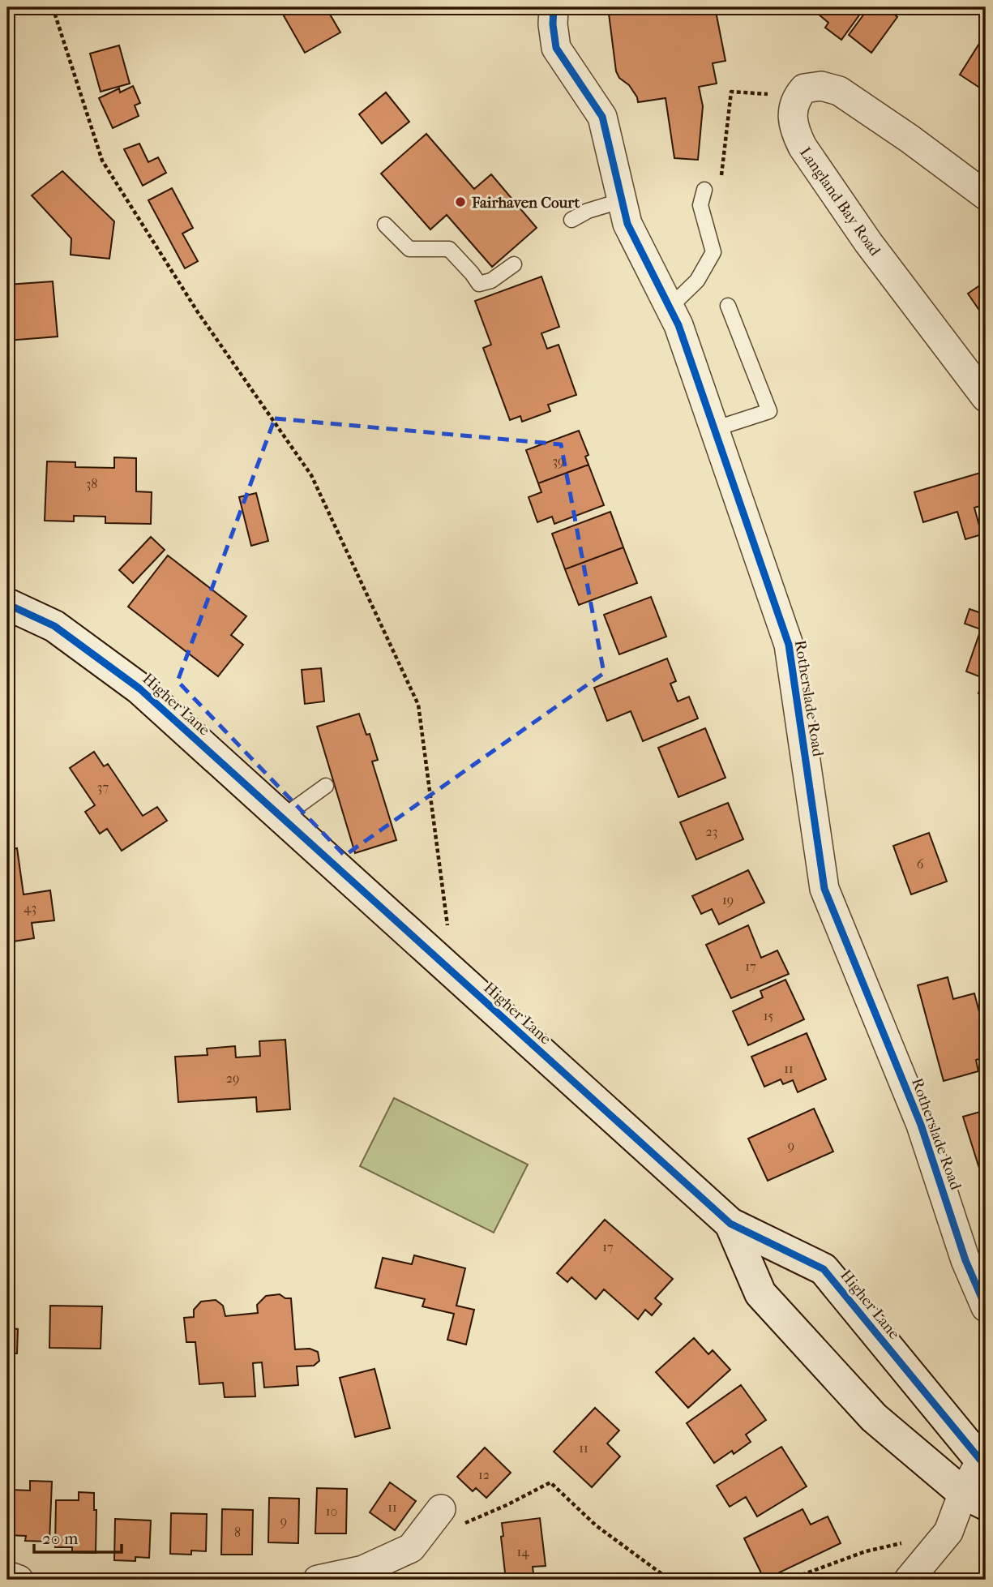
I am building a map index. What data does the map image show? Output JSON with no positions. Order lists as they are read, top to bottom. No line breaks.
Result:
{"streets":{"street":["Langland Bay Road","Rotherslade Road","Higher Lane"]},"places":["Fairhaven Court"],"house_numbers":["39","38","37","23","6","19","43","17","15","11","29","9","17","11","12","11","10","9","8","14"],"scale_bar":"20 m"}
